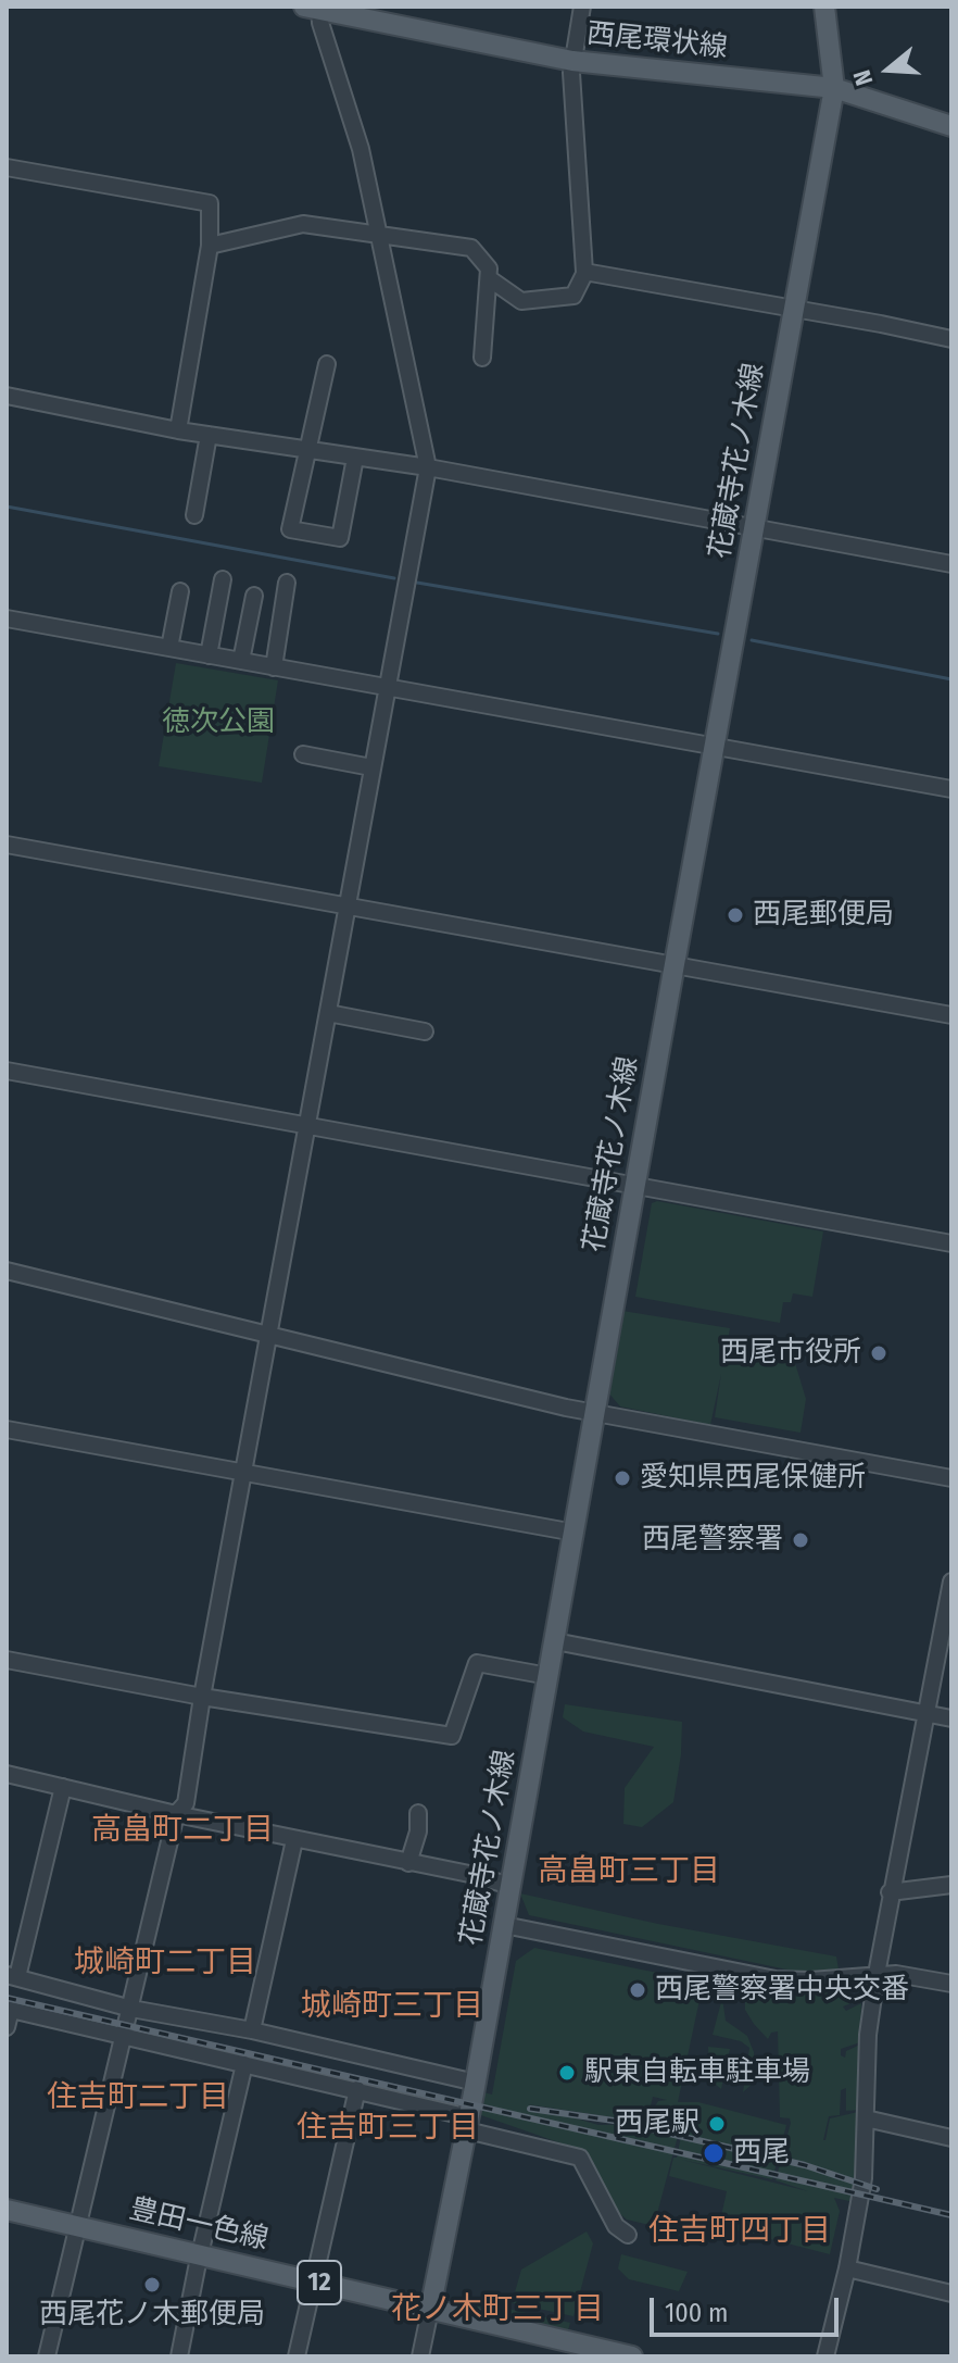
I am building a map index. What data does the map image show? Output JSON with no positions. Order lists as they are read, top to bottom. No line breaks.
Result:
{"streets":{"main road":["西尾環状線","花蔵寺花ノ木線","豊田一色線","12"]},"crossings":[["西尾環状線","花蔵寺花ノ木線"],["花蔵寺花ノ木線","豊田一色線"]],"districts":["高畠町二丁目","高畠町三丁目","城崎町二丁目","城崎町三丁目","住吉町二丁目","住吉町三丁目","住吉町四丁目","花ノ木町三丁目"],"parks":["徳次公園"],"places":["西尾郵便局","西尾市役所","愛知県西尾保健所","西尾警察署","西尾警察署中央交番","駅東自転車駐車場","西尾駅","西尾","西尾花ノ木郵便局"],"scale_bar":"100 m","north":"left"}
